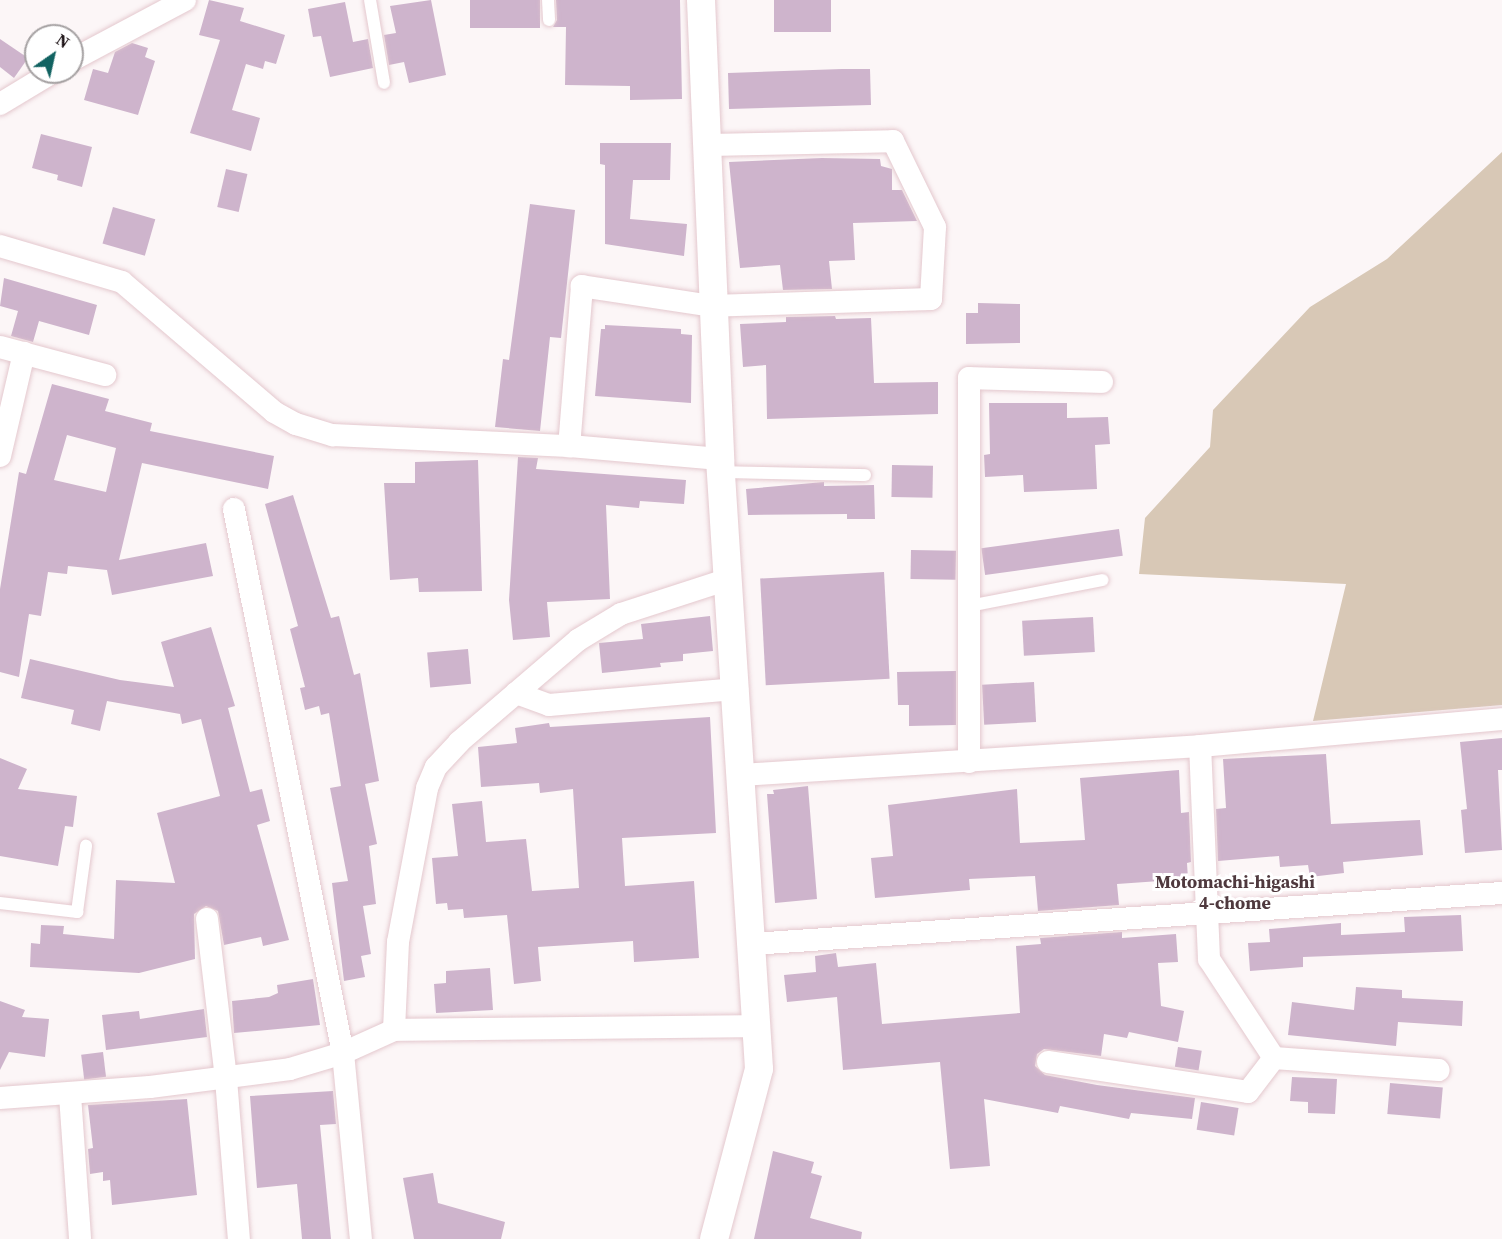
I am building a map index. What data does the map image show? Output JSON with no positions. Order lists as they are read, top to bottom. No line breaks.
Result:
{"districts":["Motomachi-higashi 4-chome"],"north":"top right"}
